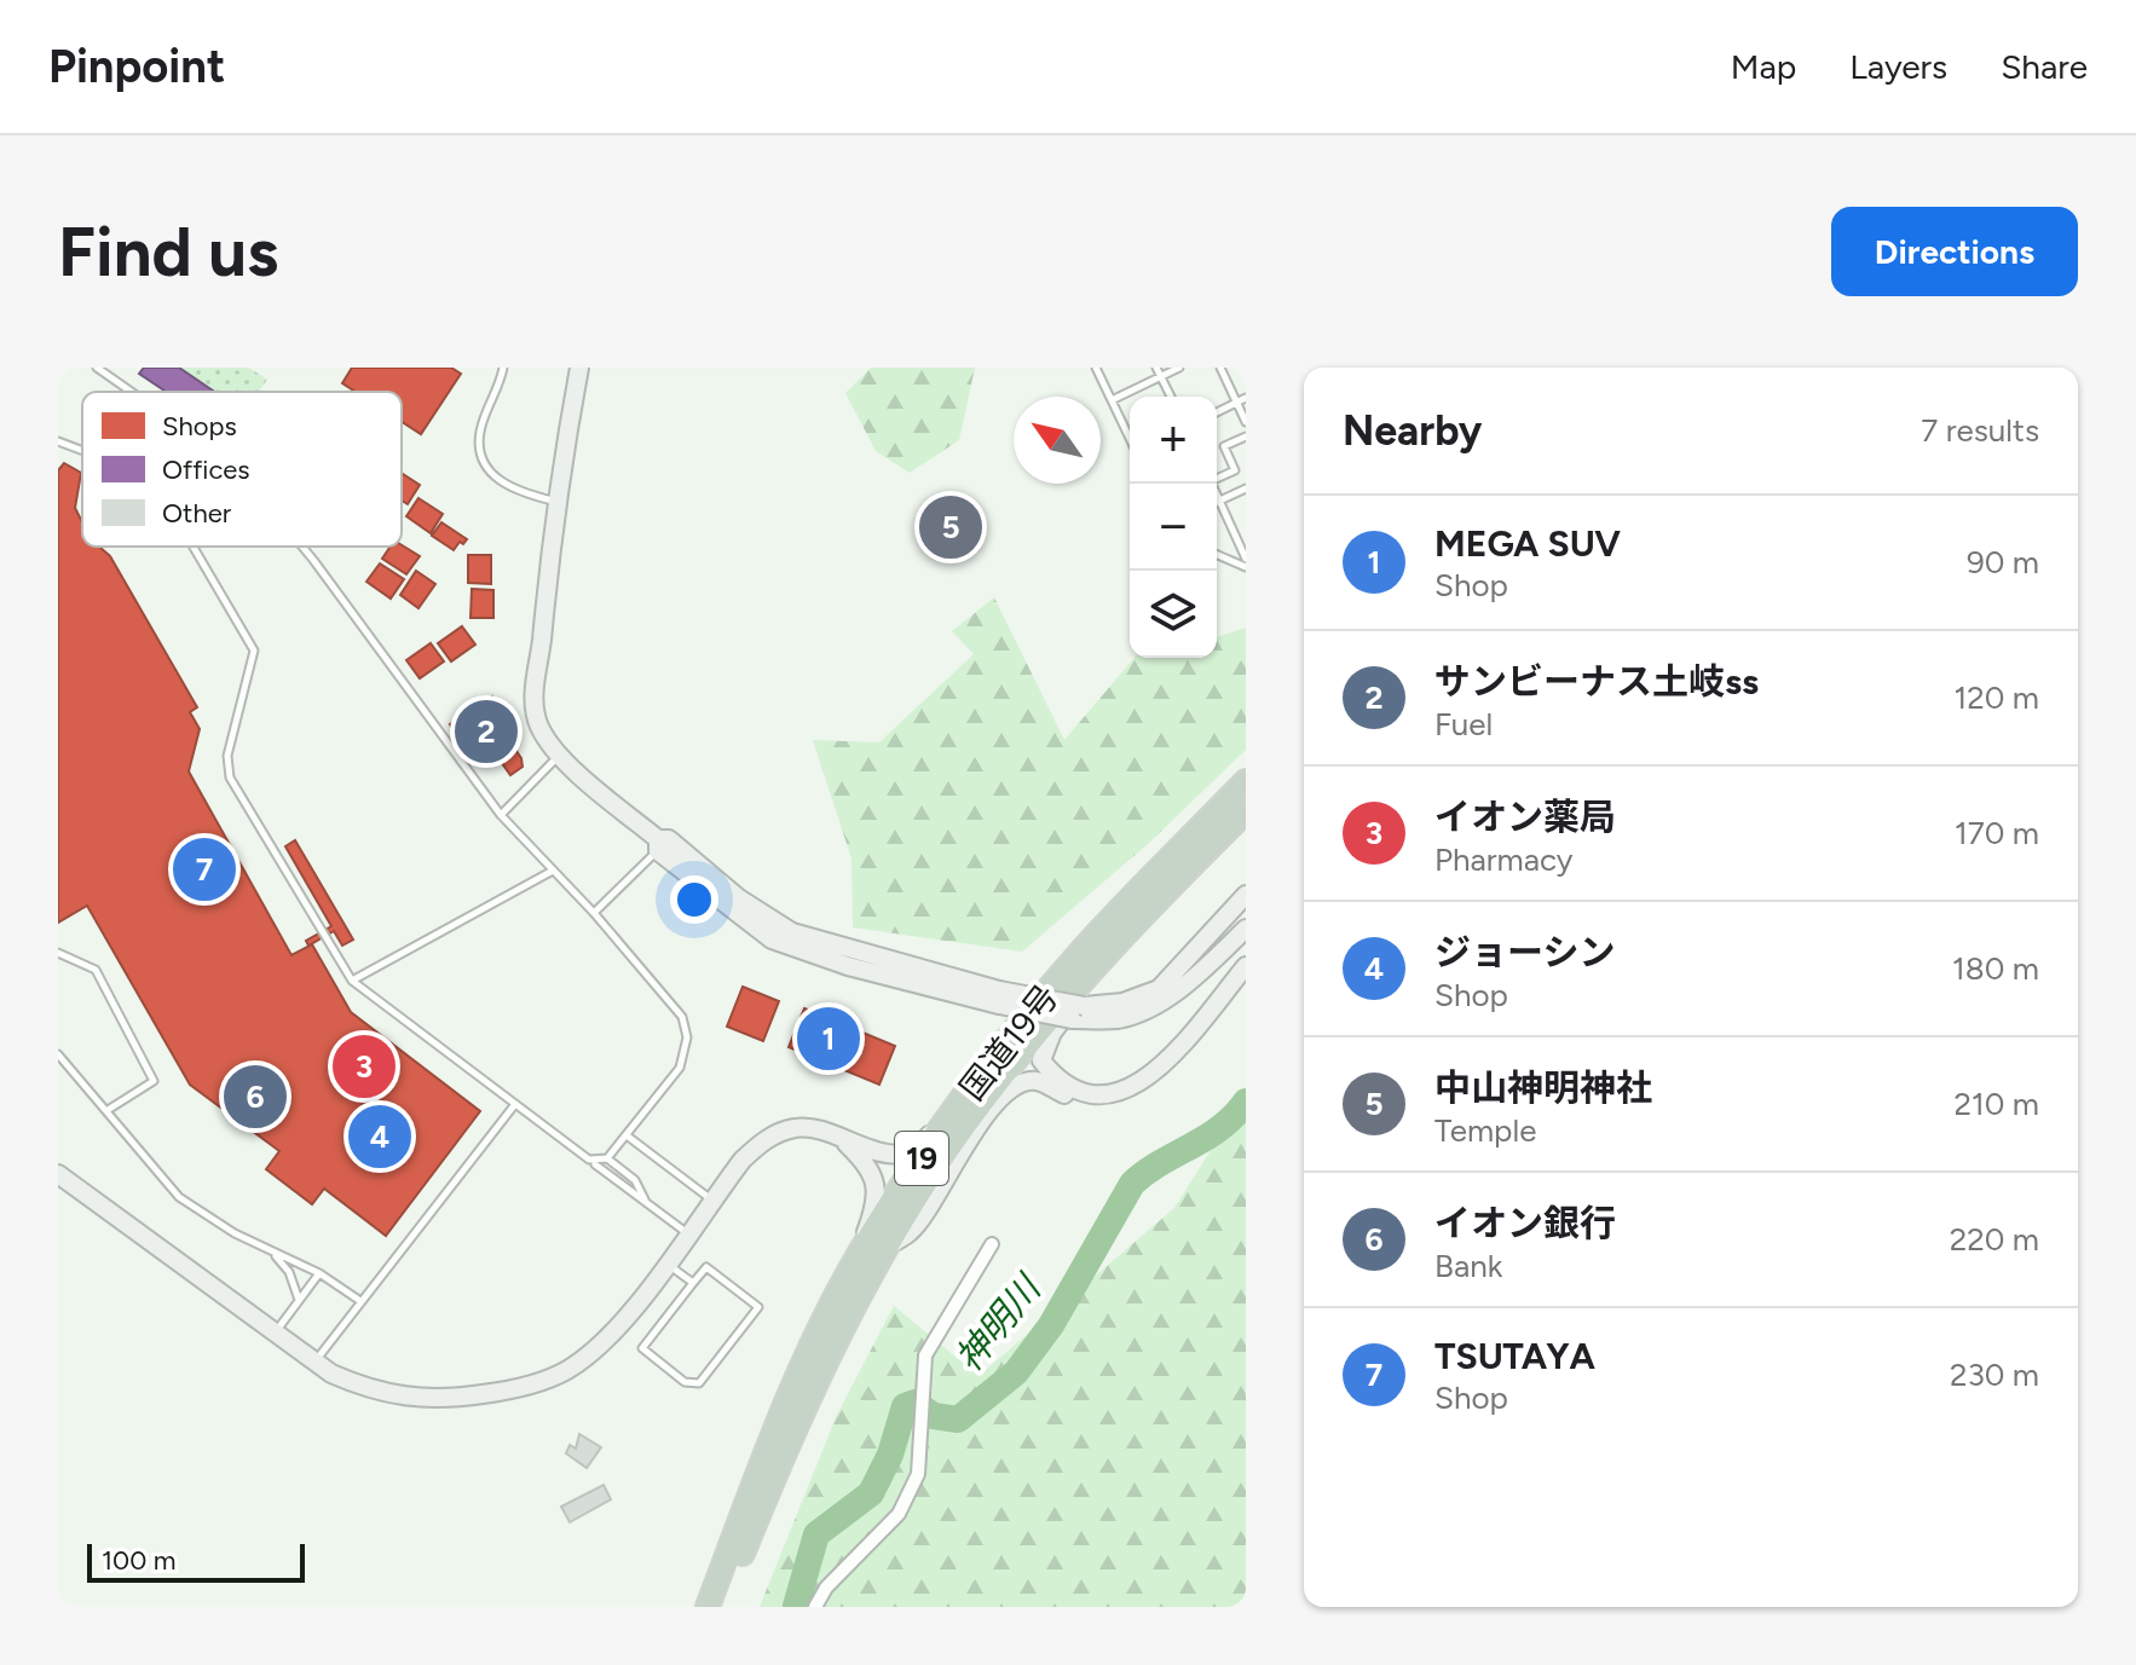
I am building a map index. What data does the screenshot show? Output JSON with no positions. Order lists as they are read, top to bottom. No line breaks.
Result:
{"streets":{"highway":["国道19号","19"]},"water":["神明川"],"legend":["Shops","Offices","Other"],"scale_bar":"100 m","north":"top left","page":{"header":"Pinpoint","nav":["Map","Layers","Share"],"buttons":"Directions","title":"Find us","heading":["Nearby","7 results"],"map_buttons":["+","−"],"pins":["5","2","7","1","3","6","4"],"list":[{"mark":"1","name":"MEGA SUV","note":"Shop","value":"90 m"},{"mark":"2","name":"サンビーナス土岐ss","note":"Fuel","value":"120 m"},{"mark":"3","name":"イオン薬局","note":"Pharmacy","value":"170 m"},{"mark":"4","name":"ジョーシン","note":"Shop","value":"180 m"},{"mark":"5","name":"中山神明神社","note":"Temple","value":"210 m"},{"mark":"6","name":"イオン銀行","note":"Bank","value":"220 m"},{"mark":"7","name":"TSUTAYA","note":"Shop","value":"230 m"}],"scale":"100 m"}}
